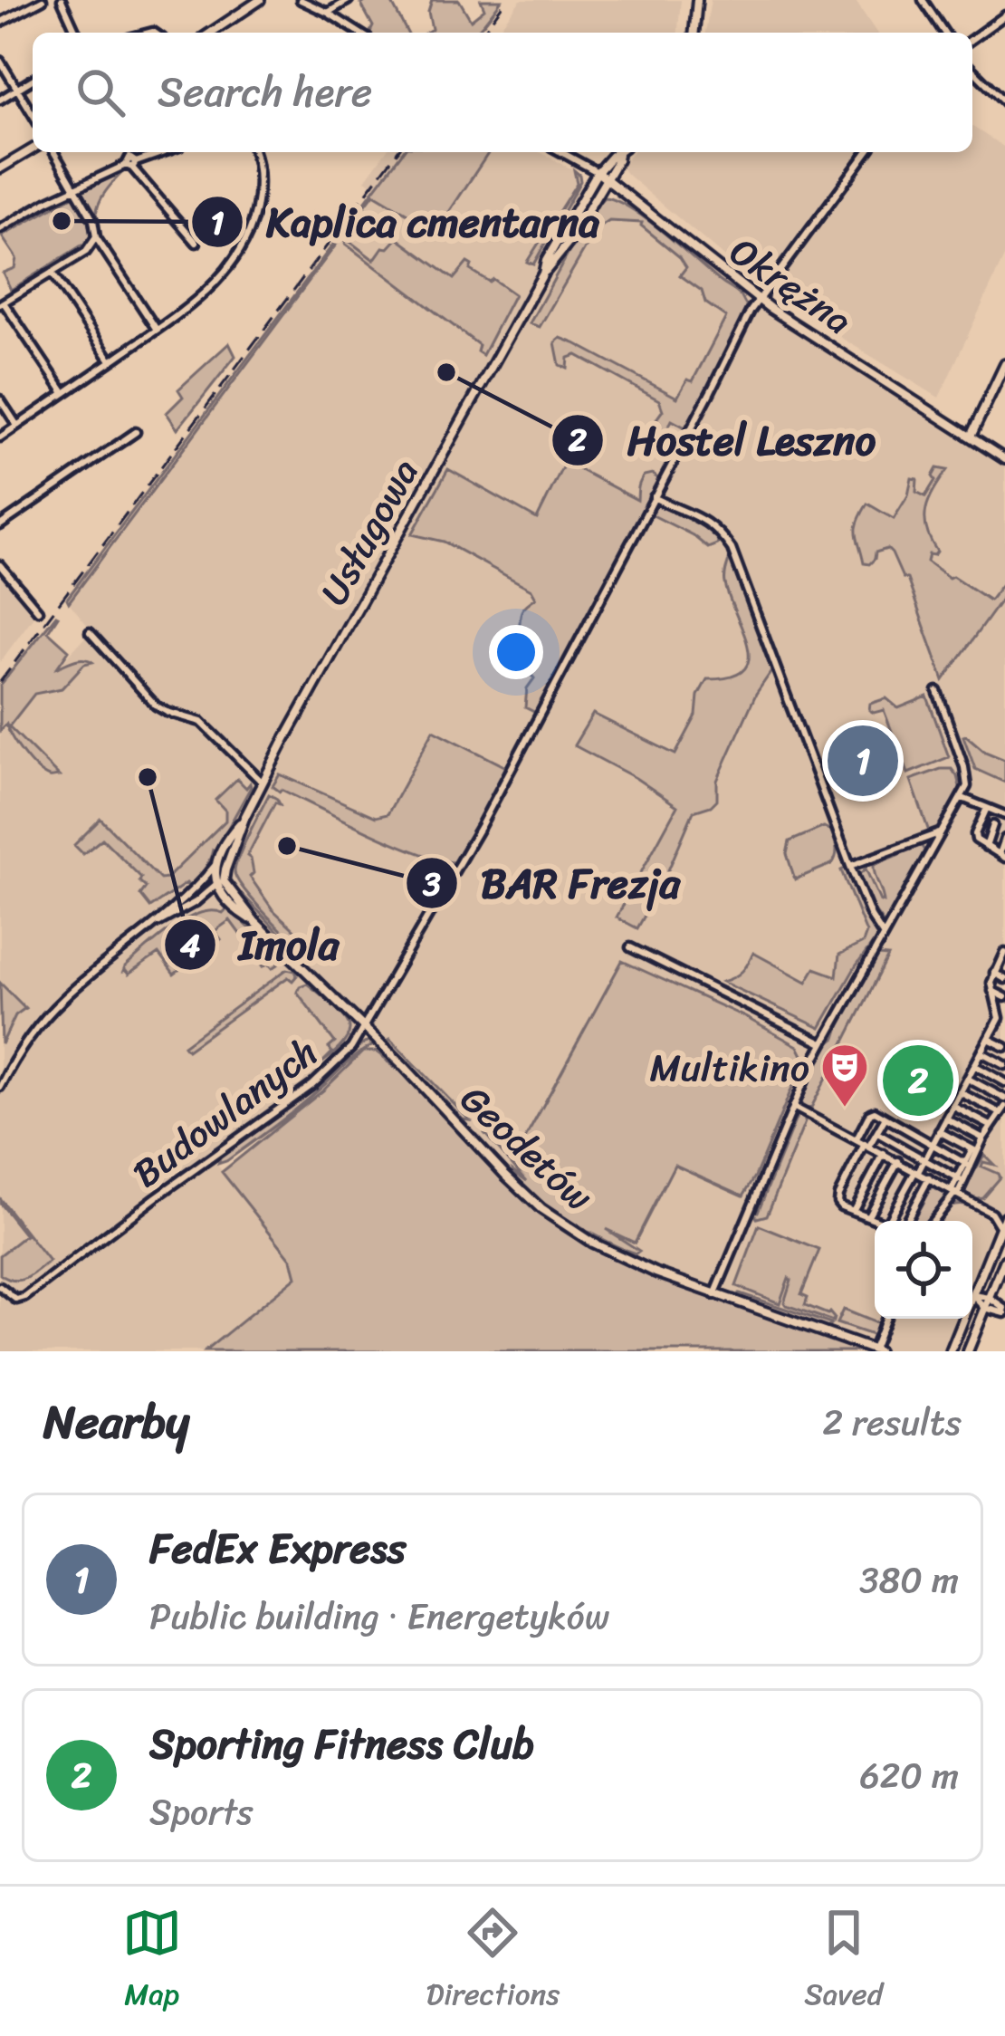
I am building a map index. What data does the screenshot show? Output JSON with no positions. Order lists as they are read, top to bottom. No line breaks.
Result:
{"streets":{"street":["Okrężna","Usługowa","Budowlanych","Geodetów"]},"crossings":[["Okrężna","Usługowa"],["Okrężna","Budowlanych"],["Usługowa","Geodetów"],["Budowlanych","Geodetów"]],"places":{"other":["Kaplica cmentarna","Hostel Leszno","Imola","BAR Frezja"],"theatre":["Multikino"]},"page":{"search":"Search here","pins":["1","2"],"heading":["Nearby","2 results"],"list":[{"mark":"1","name":"FedEx Express","note":"Public building · Energetyków","value":"380 m"},{"mark":"2","name":"Sporting Fitness Club","note":"Sports","value":"620 m"}],"nav":["Map","Directions","Saved"]}}
